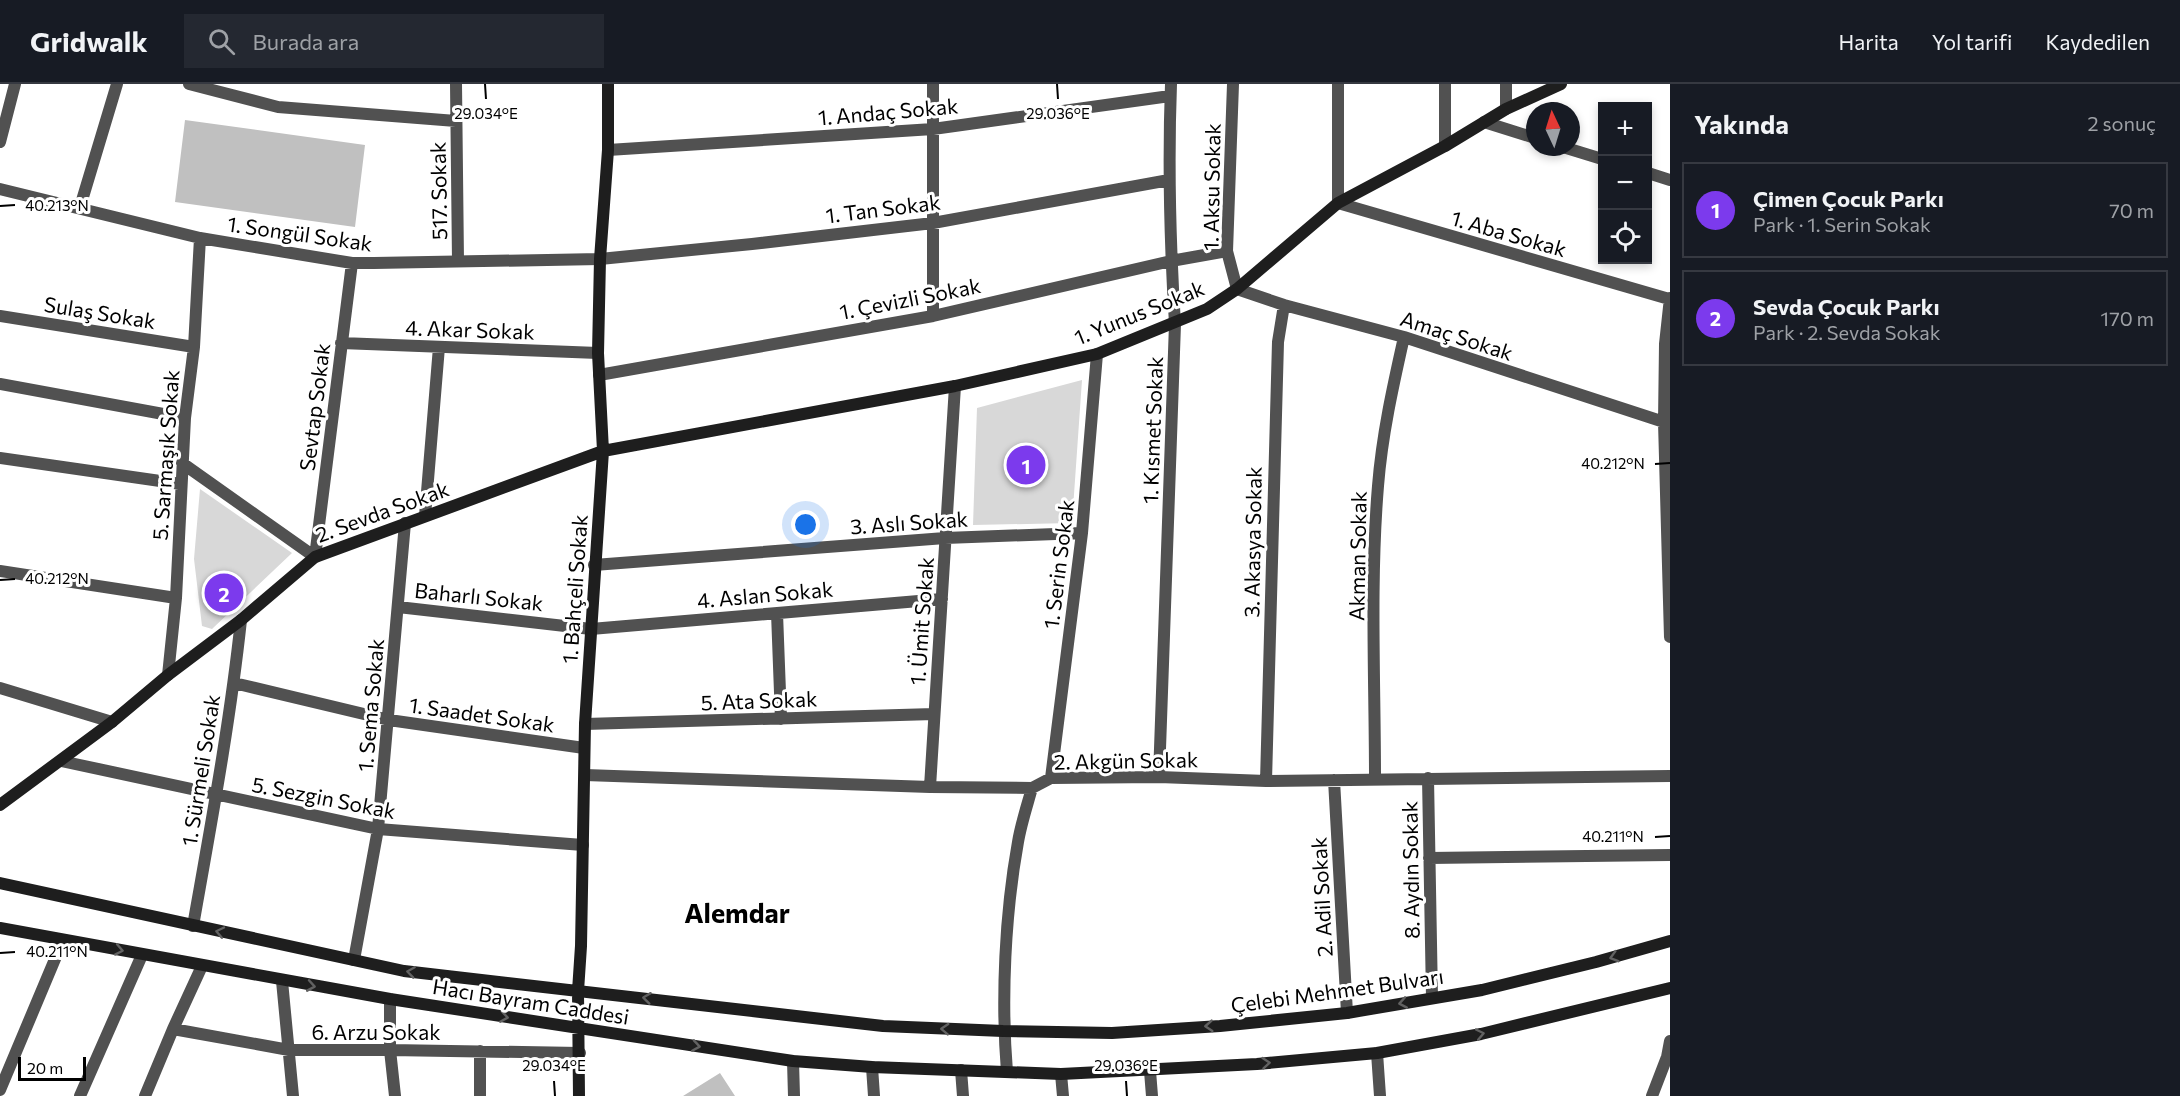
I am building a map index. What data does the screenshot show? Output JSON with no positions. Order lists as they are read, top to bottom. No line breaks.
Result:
{"streets":{"main road":["1. Yunus Sokak","2. Sevda Sokak","1. Bahçeli Sokak","Çelebi Mehmet Bulvarı","Hacı Bayram Caddesi"],"street":["1. Andaç Sokak","1. Aksu Sokak","517. Sokak","1. Tan Sokak","1. Songül Sokak","1. Aba Sokak","1. Çevizli Sokak","Sulaş Sokak","4. Akar Sokak","Amaç Sokak","Sevtap Sokak","1. Kısmet Sokak","5. Sarmaşık Sokak","3. Aslı Sokak","3. Akasya Sokak","Akman Sokak","1. Serin Sokak","4. Aslan Sokak","Baharlı Sokak","1. Ümit Sokak","5. Ata Sokak","1. Sema Sokak","1. Saadet Sokak","2. Akgün Sokak","1. Sürmeli Sokak","5. Sezgin Sokak","8. Aydın Sokak","2. Adil Sokak","6. Arzu Sokak"]},"crossings":[["1. Andaç Sokak","1. Kısmet Sokak"],["1. Andaç Sokak","1. Bahçeli Sokak"],["1. Aksu Sokak","1. Çevizli Sokak"],["1. Aksu Sokak","1. Yunus Sokak"],["1. Aksu Sokak","Amaç Sokak"],["517. Sokak","1. Songül Sokak"],["1. Tan Sokak","1. Songül Sokak"],["1. Tan Sokak","1. Kısmet Sokak"],["1. Tan Sokak","1. Bahçeli Sokak"],["1. Songül Sokak","Sevtap Sokak"],["1. Songül Sokak","5. Sarmaşık Sokak"],["1. Songül Sokak","1. Bahçeli Sokak"],["1. Aba Sokak","1. Yunus Sokak"],["1. Çevizli Sokak","1. Kısmet Sokak"],["1. Çevizli Sokak","1. Bahçeli Sokak"],["Sulaş Sokak","5. Sarmaşık Sokak"],["1. Yunus Sokak","Amaç Sokak"],["1. Yunus Sokak","1. Kısmet Sokak"],["1. Yunus Sokak","2. Sevda Sokak"],["1. Yunus Sokak","1. Serin Sokak"],["1. Yunus Sokak","1. Bahçeli Sokak"],["1. Yunus Sokak","1. Ümit Sokak"],["4. Akar Sokak","Sevtap Sokak"],["4. Akar Sokak","1. Bahçeli Sokak"],["Amaç Sokak","3. Akasya Sokak"],["Amaç Sokak","Akman Sokak"],["Sevtap Sokak","2. Sevda Sokak"],["1. Kısmet Sokak","2. Akgün Sokak"],["5. Sarmaşık Sokak","2. Sevda Sokak"],["2. Sevda Sokak","1. Bahçeli Sokak"],["2. Sevda Sokak","1. Sema Sokak"],["2. Sevda Sokak","1. Sürmeli Sokak"],["2. Sevda Sokak","5. Sezgin Sokak"],["3. Aslı Sokak","1. Serin Sokak"],["3. Aslı Sokak","1. Bahçeli Sokak"],["3. Aslı Sokak","1. Ümit Sokak"],["3. Akasya Sokak","2. Akgün Sokak"],["Akman Sokak","2. Akgün Sokak"],["1. Serin Sokak","2. Akgün Sokak"],["1. Bahçeli Sokak","4. Aslan Sokak"],["1. Bahçeli Sokak","Baharlı Sokak"],["1. Bahçeli Sokak","5. Ata Sokak"],["1. Bahçeli Sokak","1. Saadet Sokak"],["1. Bahçeli Sokak","2. Akgün Sokak"],["1. Bahçeli Sokak","5. Sezgin Sokak"],["1. Bahçeli Sokak","Hacı Bayram Caddesi"],["1. Bahçeli Sokak","6. Arzu Sokak"],["4. Aslan Sokak","Baharlı Sokak"],["4. Aslan Sokak","1. Ümit Sokak"],["Baharlı Sokak","1. Sema Sokak"],["1. Ümit Sokak","5. Ata Sokak"],["1. Ümit Sokak","2. Akgün Sokak"],["1. Sema Sokak","1. Saadet Sokak"],["1. Sema Sokak","5. Sezgin Sokak"],["1. Sema Sokak","Hacı Bayram Caddesi"],["1. Saadet Sokak","1. Sürmeli Sokak"],["2. Akgün Sokak","8. Aydın Sokak"],["2. Akgün Sokak","2. Adil Sokak"],["1. Sürmeli Sokak","5. Sezgin Sokak"],["1. Sürmeli Sokak","Hacı Bayram Caddesi"],["8. Aydın Sokak","Çelebi Mehmet Bulvarı"],["2. Adil Sokak","Çelebi Mehmet Bulvarı"],["Çelebi Mehmet Bulvarı","Hacı Bayram Caddesi"]],"districts":["Alemdar"],"scale_bar":"20 m","north":"top","page":{"header":"Gridwalk","search":"Burada ara","nav":["Harita","Yol tarifi","Kaydedilen"],"heading":["Yakında","2 sonuç"],"map_buttons":["+","−"],"list":[{"mark":"1","name":"Çimen Çocuk Parkı","note":"Park · 1. Serin Sokak","value":"70 m"},{"mark":"2","name":"Sevda Çocuk Parkı","note":"Park · 2. Sevda Sokak","value":"170 m"}],"pins":["1","2"],"scale":"20 m"},"coordinates":["29.034°E","29.036°E","40.213°N","40.212°N","40.211°N"]}
